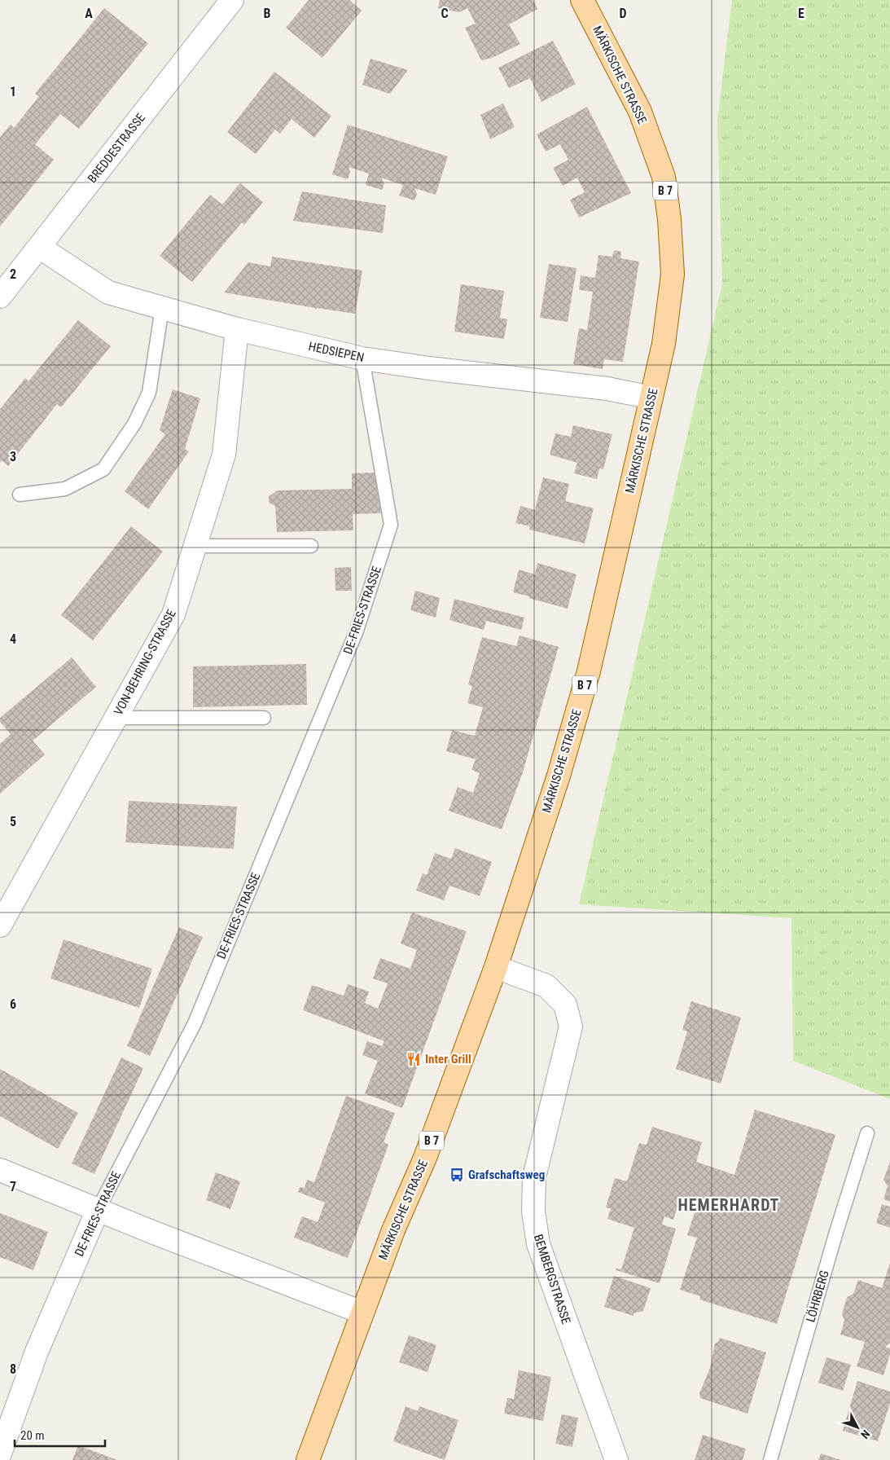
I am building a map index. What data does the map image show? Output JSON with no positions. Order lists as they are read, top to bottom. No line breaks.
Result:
{"streets":{"main road":["MÄRKISCHE STRASSE","B 7"],"street":["BREDDESTRASSE","HEDSIEPEN","DE-FRIES-STRASSE","VON-BEHRING-STRASSE","BEMBERGSTRASSE"],"lane":["LÖHRBERG"]},"crossings":[["MÄRKISCHE STRASSE","HEDSIEPEN"],["MÄRKISCHE STRASSE","BEMBERGSTRASSE"],["BREDDESTRASSE","HEDSIEPEN"],["HEDSIEPEN","DE-FRIES-STRASSE"],["HEDSIEPEN","VON-BEHRING-STRASSE"]],"districts":["HEMERHARDT"],"places":{"restaurant":["Inter Grill"],"bus stop":["Grafschaftsweg"]},"scale_bar":"20 m","north":"bottom right","grid":{"columns":["A","B","C","D","E"],"rows":["1","2","3","4","5","6","7","8"]}}
